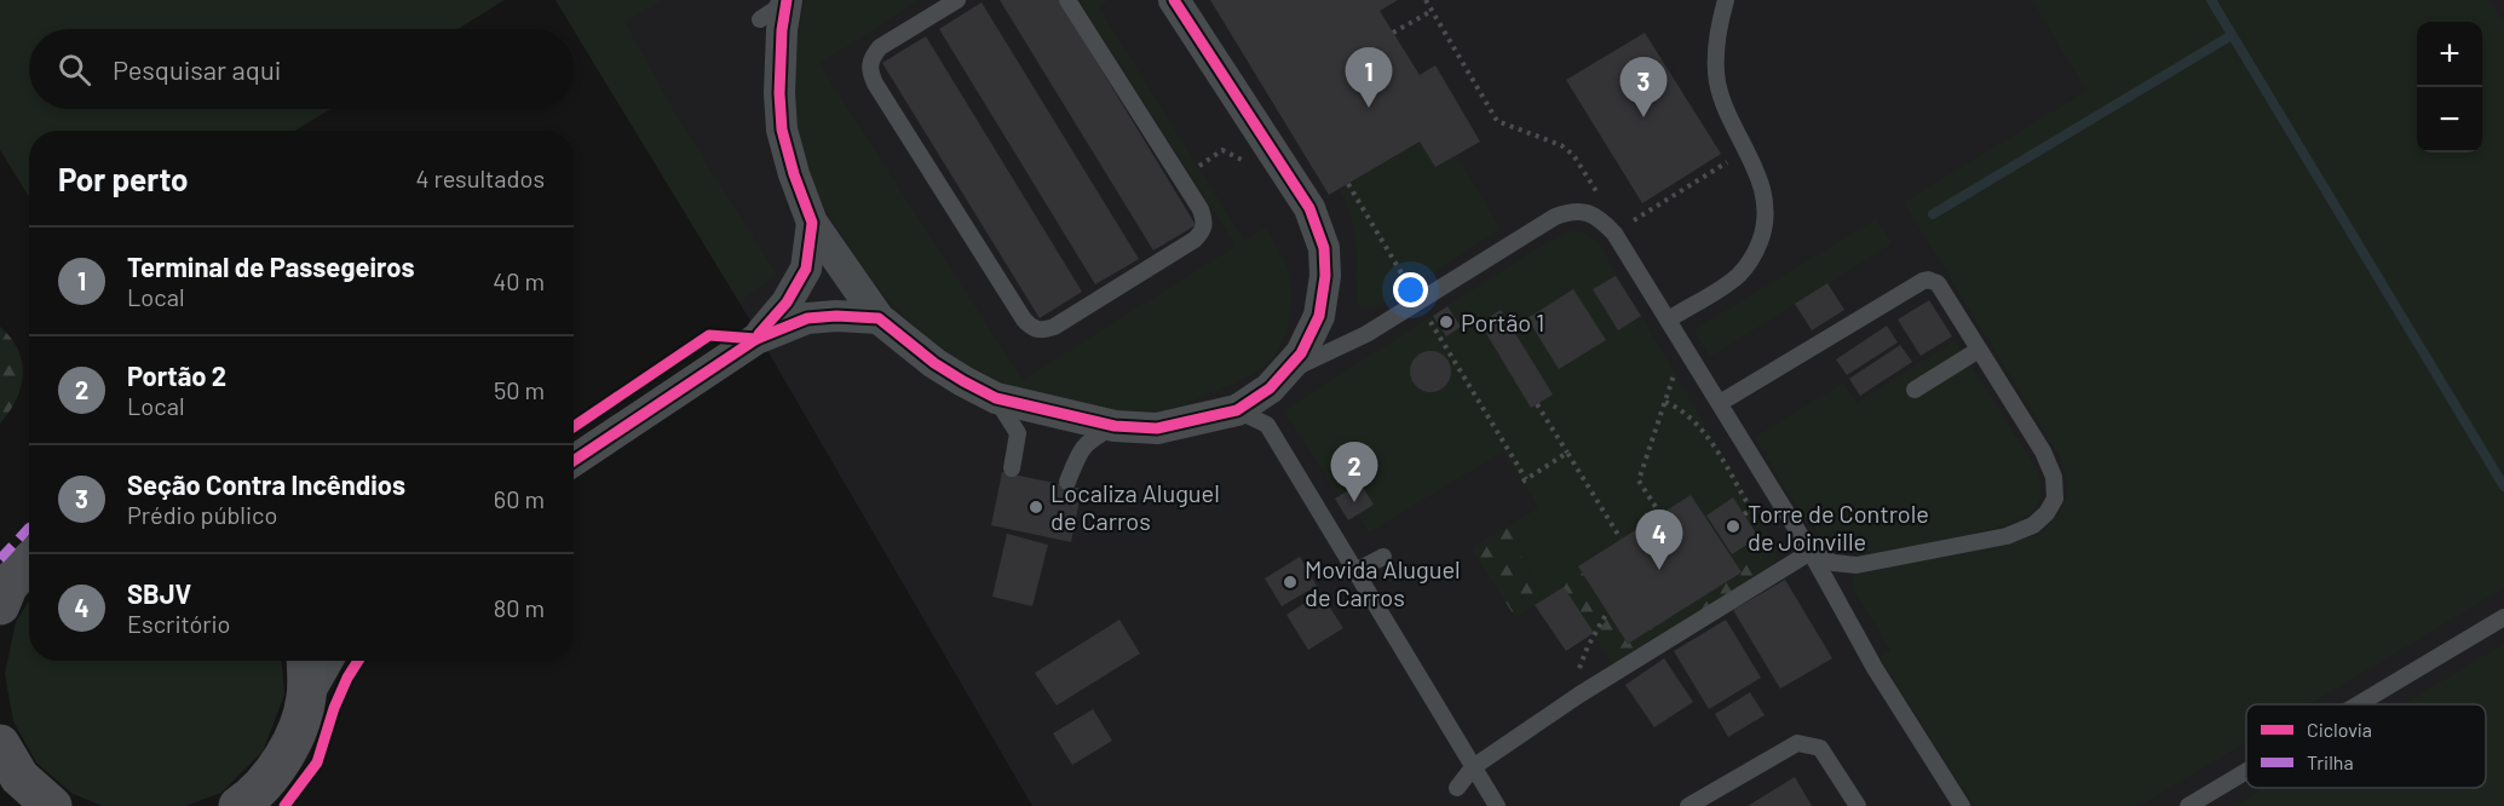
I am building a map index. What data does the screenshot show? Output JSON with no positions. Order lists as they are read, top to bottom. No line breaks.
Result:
{"places":["Portão 1","Localiza Aluguel de Carros","Torre de Controle de Joinville","Movida Aluguel de Carros"],"legend":["Ciclovia","Trilha"],"page":{"map_buttons":["+","−"],"search":"Pesquisar aqui","pins":["1","3","2","4"],"heading":["Por perto","4 resultados"],"list":[{"mark":"1","name":"Terminal de Passegeiros","note":"Local","value":"40 m"},{"mark":"2","name":"Portão 2","note":"Local","value":"50 m"},{"mark":"3","name":"Seção Contra Incêndios","note":"Prédio público","value":"60 m"},{"mark":"4","name":"SBJV","note":"Escritório","value":"80 m"}]}}
